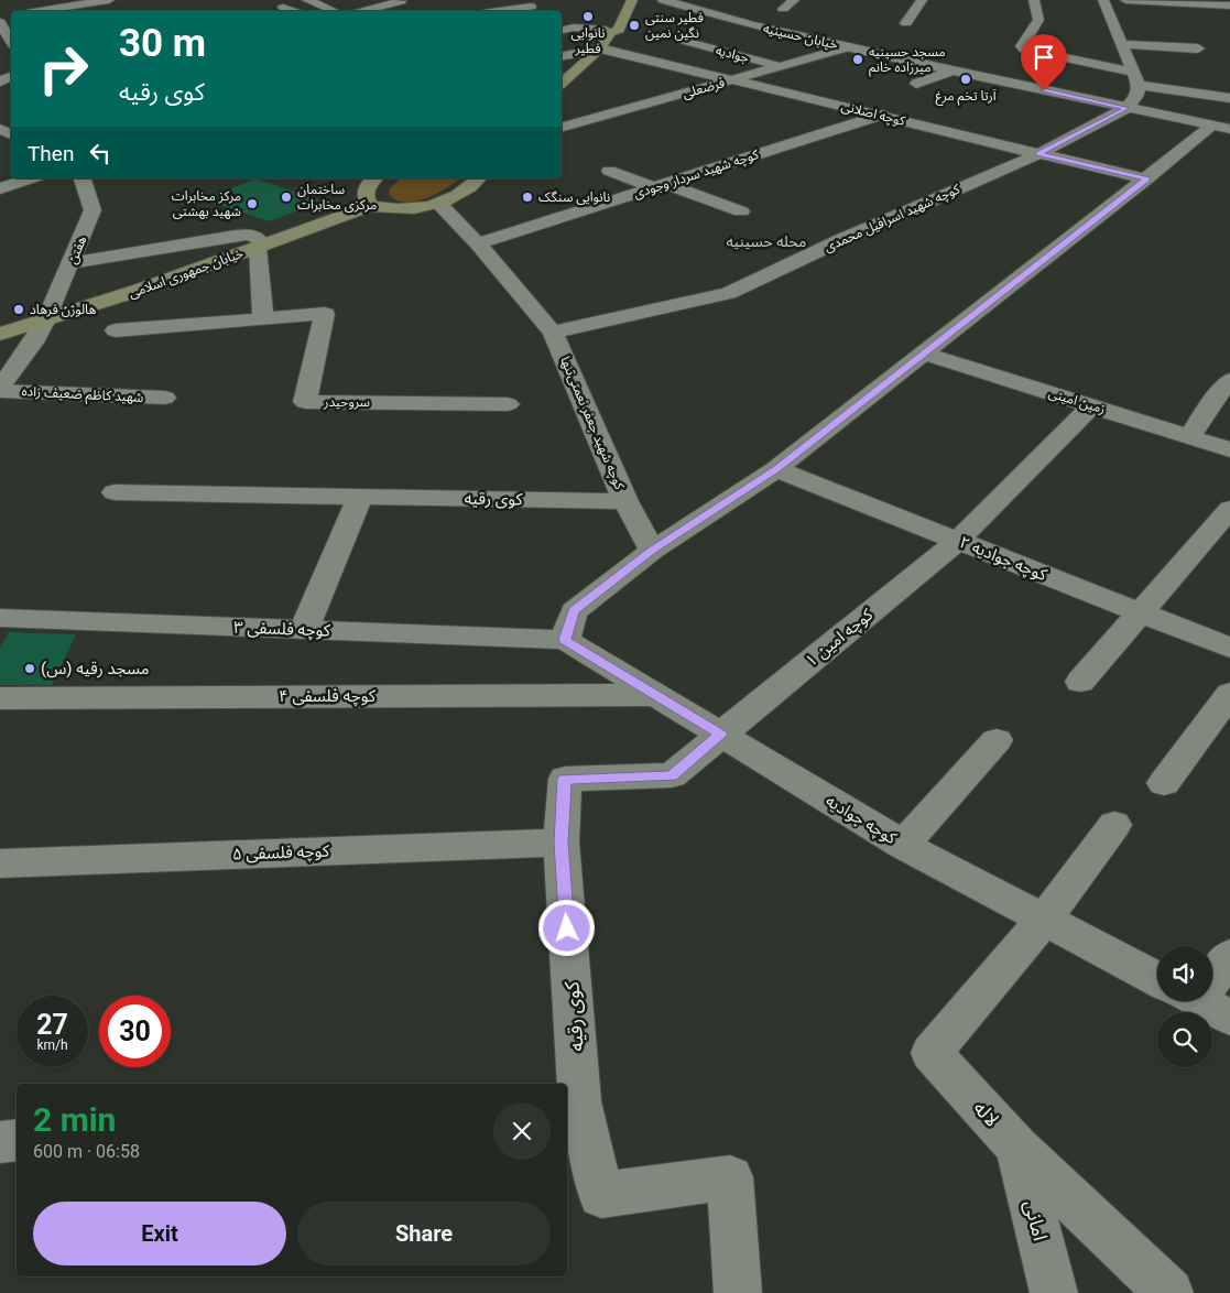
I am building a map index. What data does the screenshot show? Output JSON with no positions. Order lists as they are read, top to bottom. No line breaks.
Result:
{"streets":{"main road":["خیابان جمهوری اسلامی"],"street":["خیابان حسینیه","جوادیه","فرضعلی","کوچه اصلانی","کوچه شهید سردار وجودی","کوچه شهید اسرافیل محمدی","هفتن","شهید کاظم ضعیف زاده","زمین امینی","سروحیدر","کوچه شهید جعفر نعمتی‌تنها","کوی رقیه","کوچه جوادیه ۲","کوچه فلسفی ۳","کوچه امین ۱","کوچه فلسفی ۴","کوچه جوادیه","کوچه فلسفی ۵","لاله","امانی"]},"crossings":[["خیابان حسینیه","فرضعلی"],["خیابان حسینیه","کوچه شهید اسرافیل محمدی"],["جوادیه","فرضعلی"],["فرضعلی","کوچه اصلانی"],["کوچه اصلانی","کوچه شهید سردار وجودی"],["کوچه اصلانی","کوچه شهید اسرافیل محمدی"],["کوچه شهید سردار وجودی","کوچه شهید جعفر نعمتی‌تنها"],["کوچه شهید اسرافیل محمدی","کوچه شهید جعفر نعمتی‌تنها"],["هفتن","خیابان جمهوری اسلامی"],["هفتن","شهید کاظم ضعیف زاده"],["زمین امینی","کوچه امین ۱"],["کوچه شهید جعفر نعمتی‌تنها","کوی رقیه"],["کوی رقیه","کوچه امین ۱"],["کوی رقیه","کوچه جوادیه"],["کوی رقیه","کوچه فلسفی ۵"],["کوچه جوادیه ۲","کوچه امین ۱"],["کوچه فلسفی ۳","کوچه جوادیه"],["کوچه امین ۱","کوچه جوادیه"],["کوچه فلسفی ۴","کوچه جوادیه"],["کوچه جوادیه","لاله"],["لاله","امانی"]],"districts":["محله حسینیه"],"places":["نانوایی فطیر","فطیر سنتی نگین نمین","مسجد حسینیه میرزاده خانم","آرتا تخم مرغ","ساختمان مرکزی مخابرات","نانوایی سنگک","مرکز مخابرات شهید بهشتی","هالوژن فرهاد","مسجد رقیه (س)"],"page":{"turn":["30 m","کوی رقیه"],"then":"Then","speed":"27 km/h","limit":"30","heading":["2 min","600 m · 06:58"],"buttons":["Exit","Share"]}}
